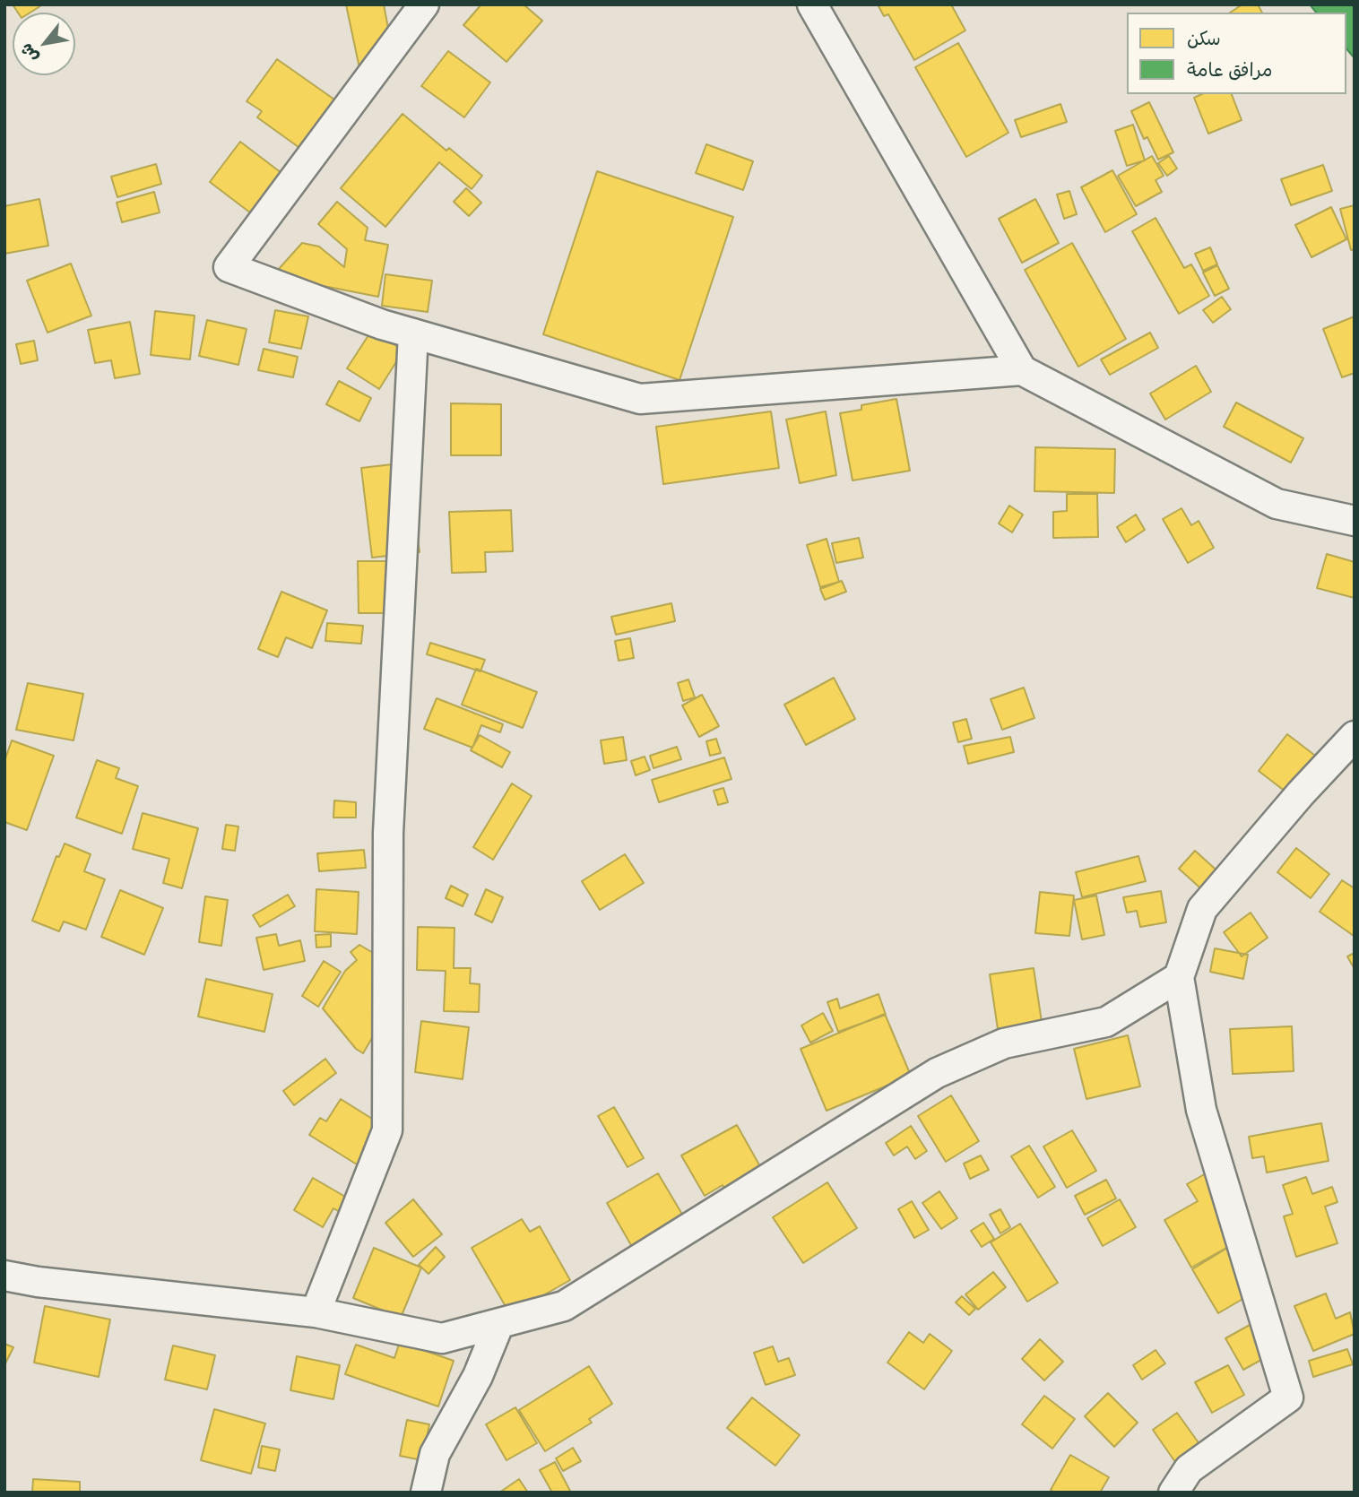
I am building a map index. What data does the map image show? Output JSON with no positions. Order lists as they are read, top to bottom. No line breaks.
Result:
{"legend":["سكن","مرافق عامة"],"north":"bottom left"}
